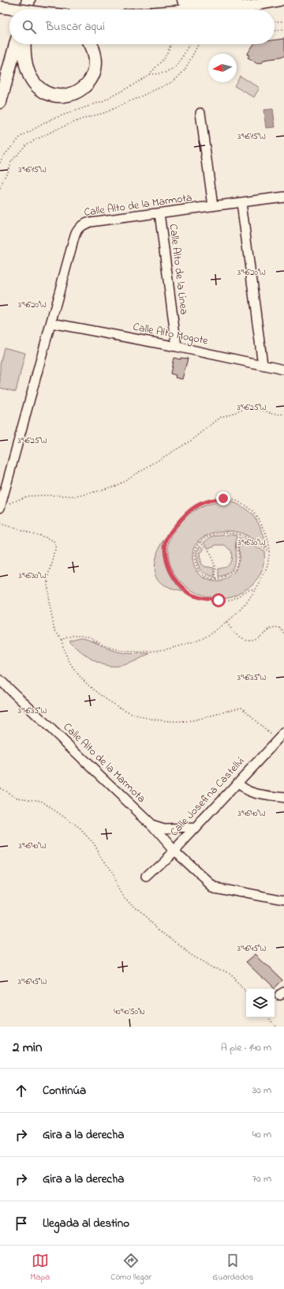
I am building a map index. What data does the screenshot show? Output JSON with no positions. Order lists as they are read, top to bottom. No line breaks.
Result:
{"streets":{"street":["Calle Alto de la Marmota","Calle Alto de la Línea","Calle Alto Mogote","Calle Josefina Castellví"]},"crossings":[["Calle Alto de la Marmota","Calle Alto de la Línea"],["Calle Alto de la Marmota","Calle Alto Mogote"],["Calle Alto de la Marmota","Calle Josefina Castellví"],["Calle Alto de la Línea","Calle Alto Mogote"]],"north":"left","page":{"search":"Buscar aquí","heading":["2 min","A pie · 140 m"],"list":[["Continúa","30 m"],["Gira a la derecha","40 m"],["Gira a la derecha","70 m"],"Llegada al destino"],"nav":["Mapa","Cómo llegar","Guardados"]},"coordinates":["3°46'15\"W","3°46'20\"W","3°46'25\"W","3°46'30\"W","3°46'35\"W","3°46'40\"W","3°46'45\"W","40°40'50\"N"]}
